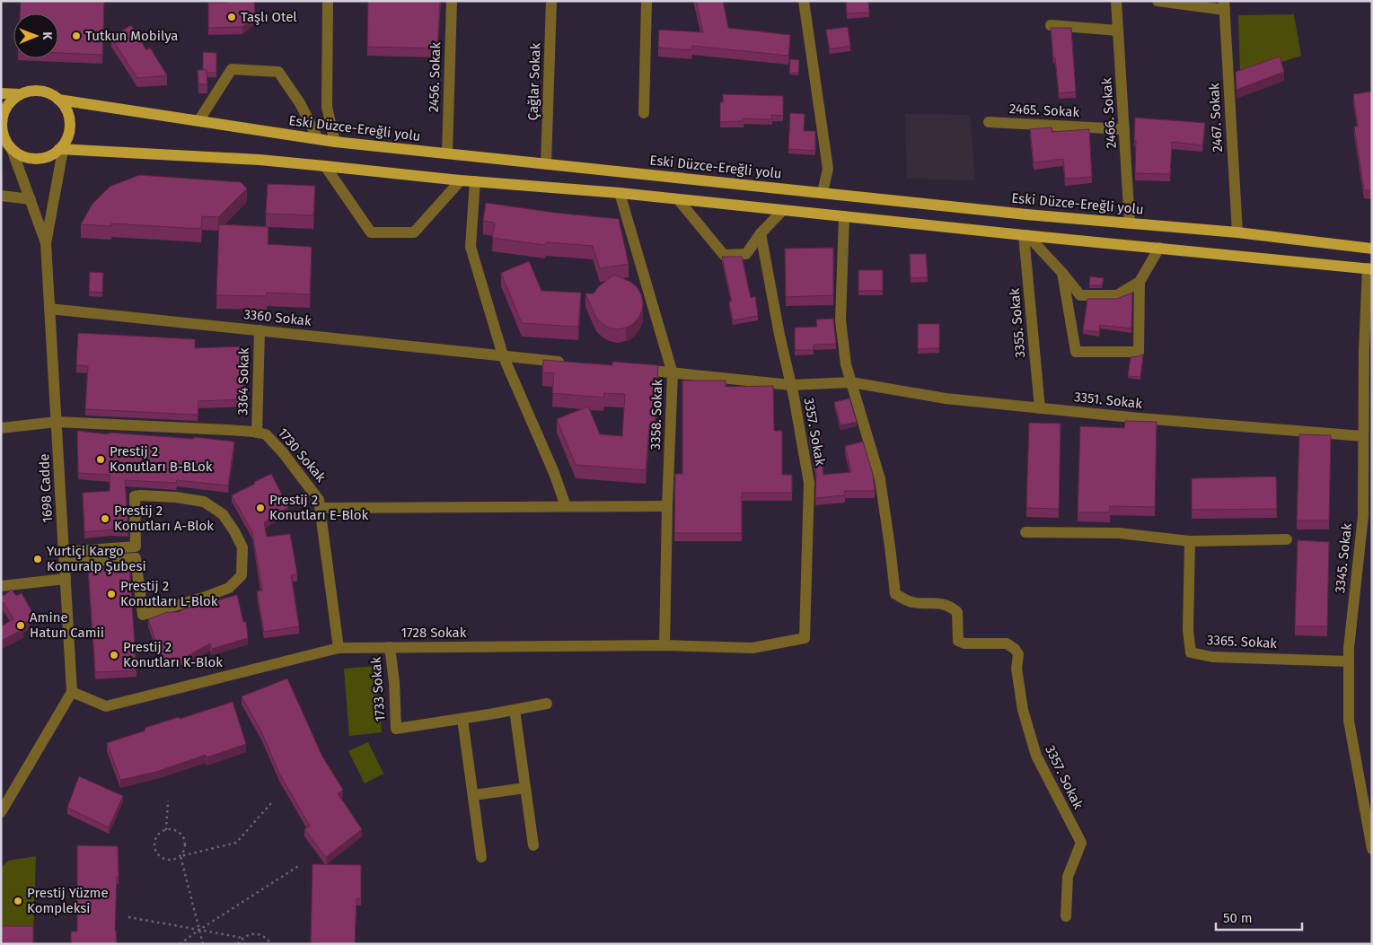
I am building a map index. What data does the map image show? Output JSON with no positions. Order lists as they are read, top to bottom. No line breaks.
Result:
{"streets":{"main road":["Eski Düzce-Ereğli yolu"],"street":["2456. Sokak","Çağlar Sokak","2465. Sokak","2466. Sokak","2467. Sokak","3360 Sokak","3355. Sokak","3364 Sokak","3351. Sokak","3358. Sokak","3357. Sokak","1730 Sokak","1698 Cadde","3345. Sokak","1728 Sokak","3365. Sokak","1733 Sokak"]},"crossings":[["2456. Sokak","Eski Düzce-Ereğli yolu"],["Çağlar Sokak","Eski Düzce-Ereğli yolu"],["2465. Sokak","2466. Sokak"],["2466. Sokak","Eski Düzce-Ereğli yolu"],["2467. Sokak","Eski Düzce-Ereğli yolu"],["Eski Düzce-Ereğli yolu","1698 Cadde"],["3360 Sokak","3364 Sokak"],["3360 Sokak","1698 Cadde"],["3355. Sokak","3351. Sokak"],["3364 Sokak","1730 Sokak"],["3351. Sokak","3358. Sokak"],["3351. Sokak","3357. Sokak"],["3351. Sokak","3345. Sokak"],["3358. Sokak","1728 Sokak"],["3357. Sokak","1728 Sokak"],["1730 Sokak","1698 Cadde"],["1730 Sokak","1728 Sokak"],["1698 Cadde","1728 Sokak"],["3345. Sokak","3365. Sokak"],["1728 Sokak","1733 Sokak"]],"places":["Taşlı Otel","Tutkun Mobilya","Prestij 2 Konutları B-BLok","Prestij 2 Konutları E-Blok","Prestij 2 Konutları A-Blok","Yurtiçi Kargo Konuralp Şubesi","Prestij 2 Konutları L-Blok","Amine Hatun Camii","Prestij 2 Konutları K-Blok","Prestij Yüzme Kompleksi"],"scale_bar":"50 m","north":"right"}
